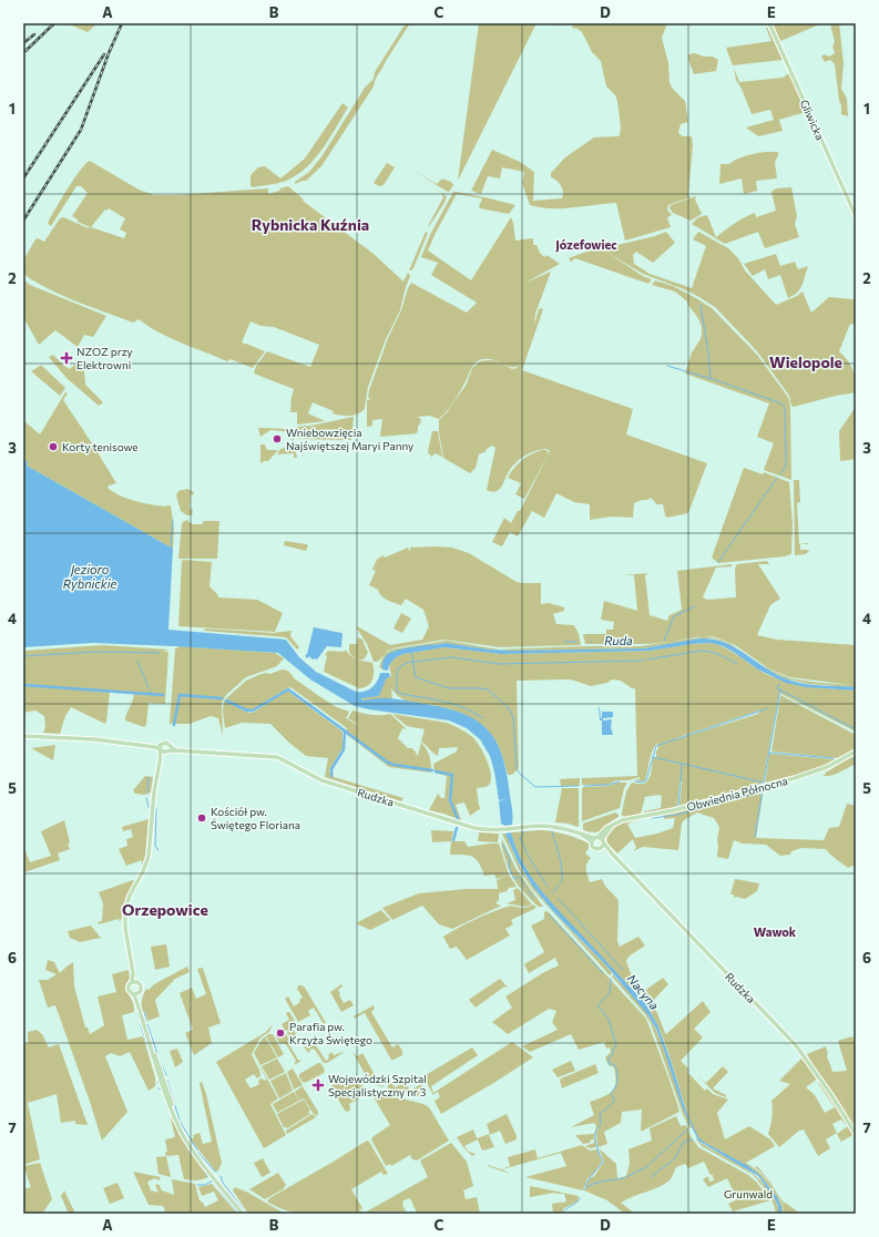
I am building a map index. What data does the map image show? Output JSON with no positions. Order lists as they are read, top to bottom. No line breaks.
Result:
{"streets":{"main road":["Gliwicka","Obwiednia Północna","Rudzka"]},"crossings":[["Obwiednia Północna","Rudzka"]],"districts":["Rybnicka Kuźnia","Józefowiec","Wielopole","Orzepowice","Wawok"],"water":["Jezioro Rybnickie","Ruda","Nacyna"],"parks":["Grunwald"],"places":{"health":["NZOZ przy Elektrowni","Wojewódzki Szpital Specjalistyczny nr 3"],"other":["Wniebowzięcia Najświętszej Maryi Panny","Korty tenisowe","Kościół pw. Świętego Floriana","Parafia pw. Krzyża Świętego"]},"grid":{"columns":["A","B","C","D","E"],"rows":["1","2","3","4","5","6","7"]}}
